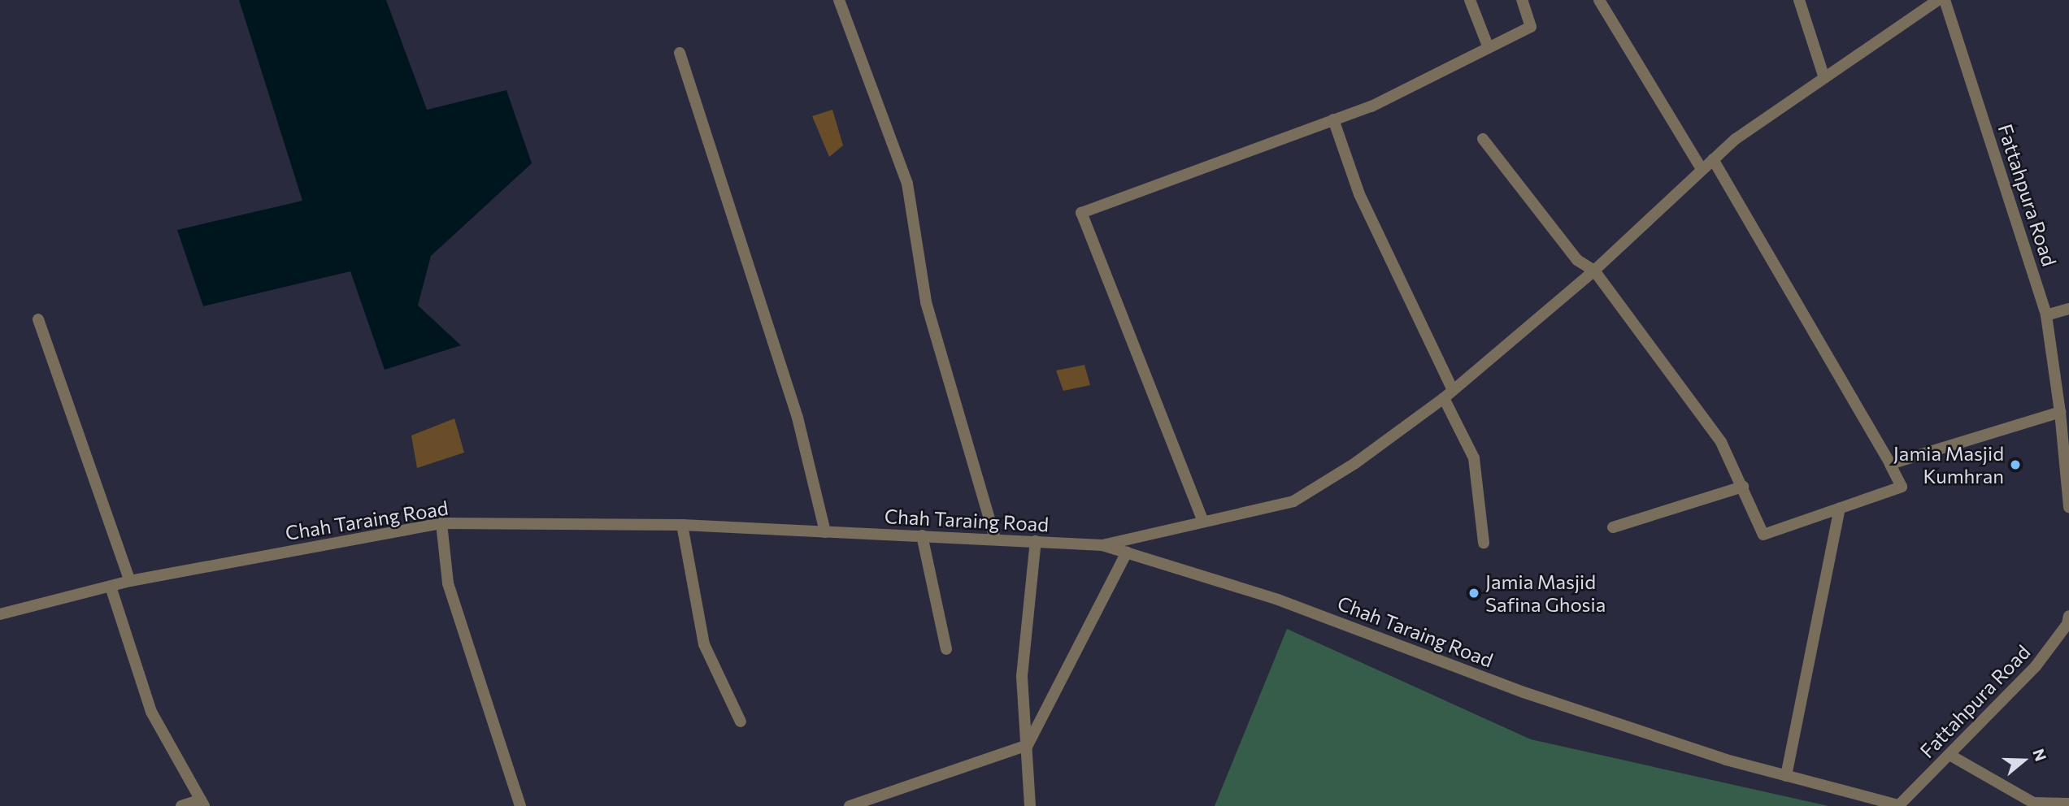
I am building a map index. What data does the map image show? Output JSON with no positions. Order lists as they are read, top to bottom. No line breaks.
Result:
{"streets":{"street":["Fattahpura Road","Chah Taraing Road"]},"crossings":[["Fattahpura Road","Chah Taraing Road"]],"places":["Jamia Masjid Kumhran","Jamia Masjid Safina Ghosia"],"north":"right"}
